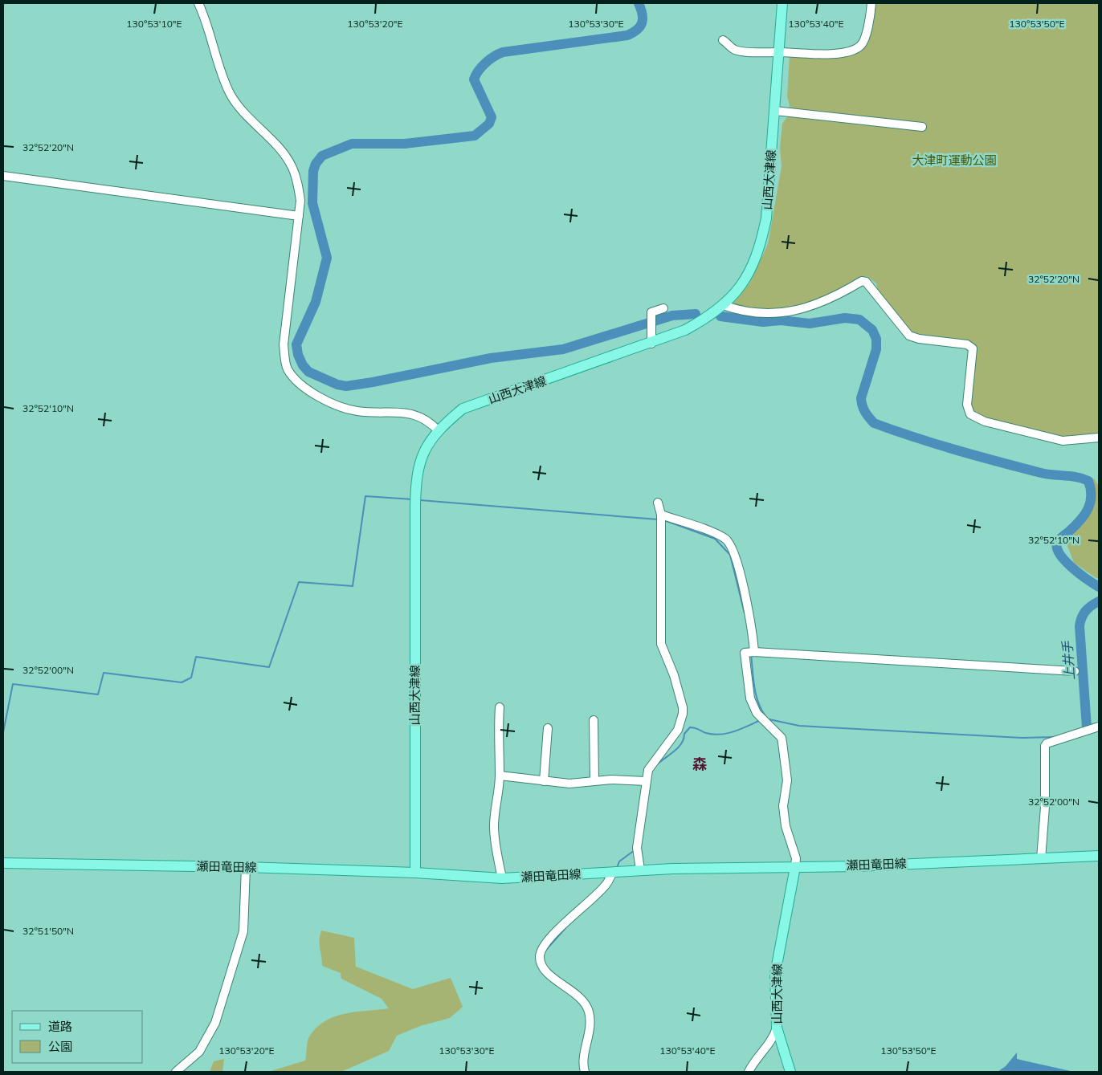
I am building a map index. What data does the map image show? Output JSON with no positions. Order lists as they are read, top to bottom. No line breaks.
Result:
{"streets":{"main road":["山西大津線","瀬田竜田線"]},"crossings":[["山西大津線","瀬田竜田線"]],"districts":["森"],"water":["上井手"],"parks":["大津町運動公園"],"legend":["道路","公園"],"coordinates":["130°53'10\"E","130°53'20\"E","130°53'30\"E","130°53'40\"E","130°53'50\"E","32°52'20\"N","32°52'10\"N","32°52'00\"N","32°51'50\"N"]}
